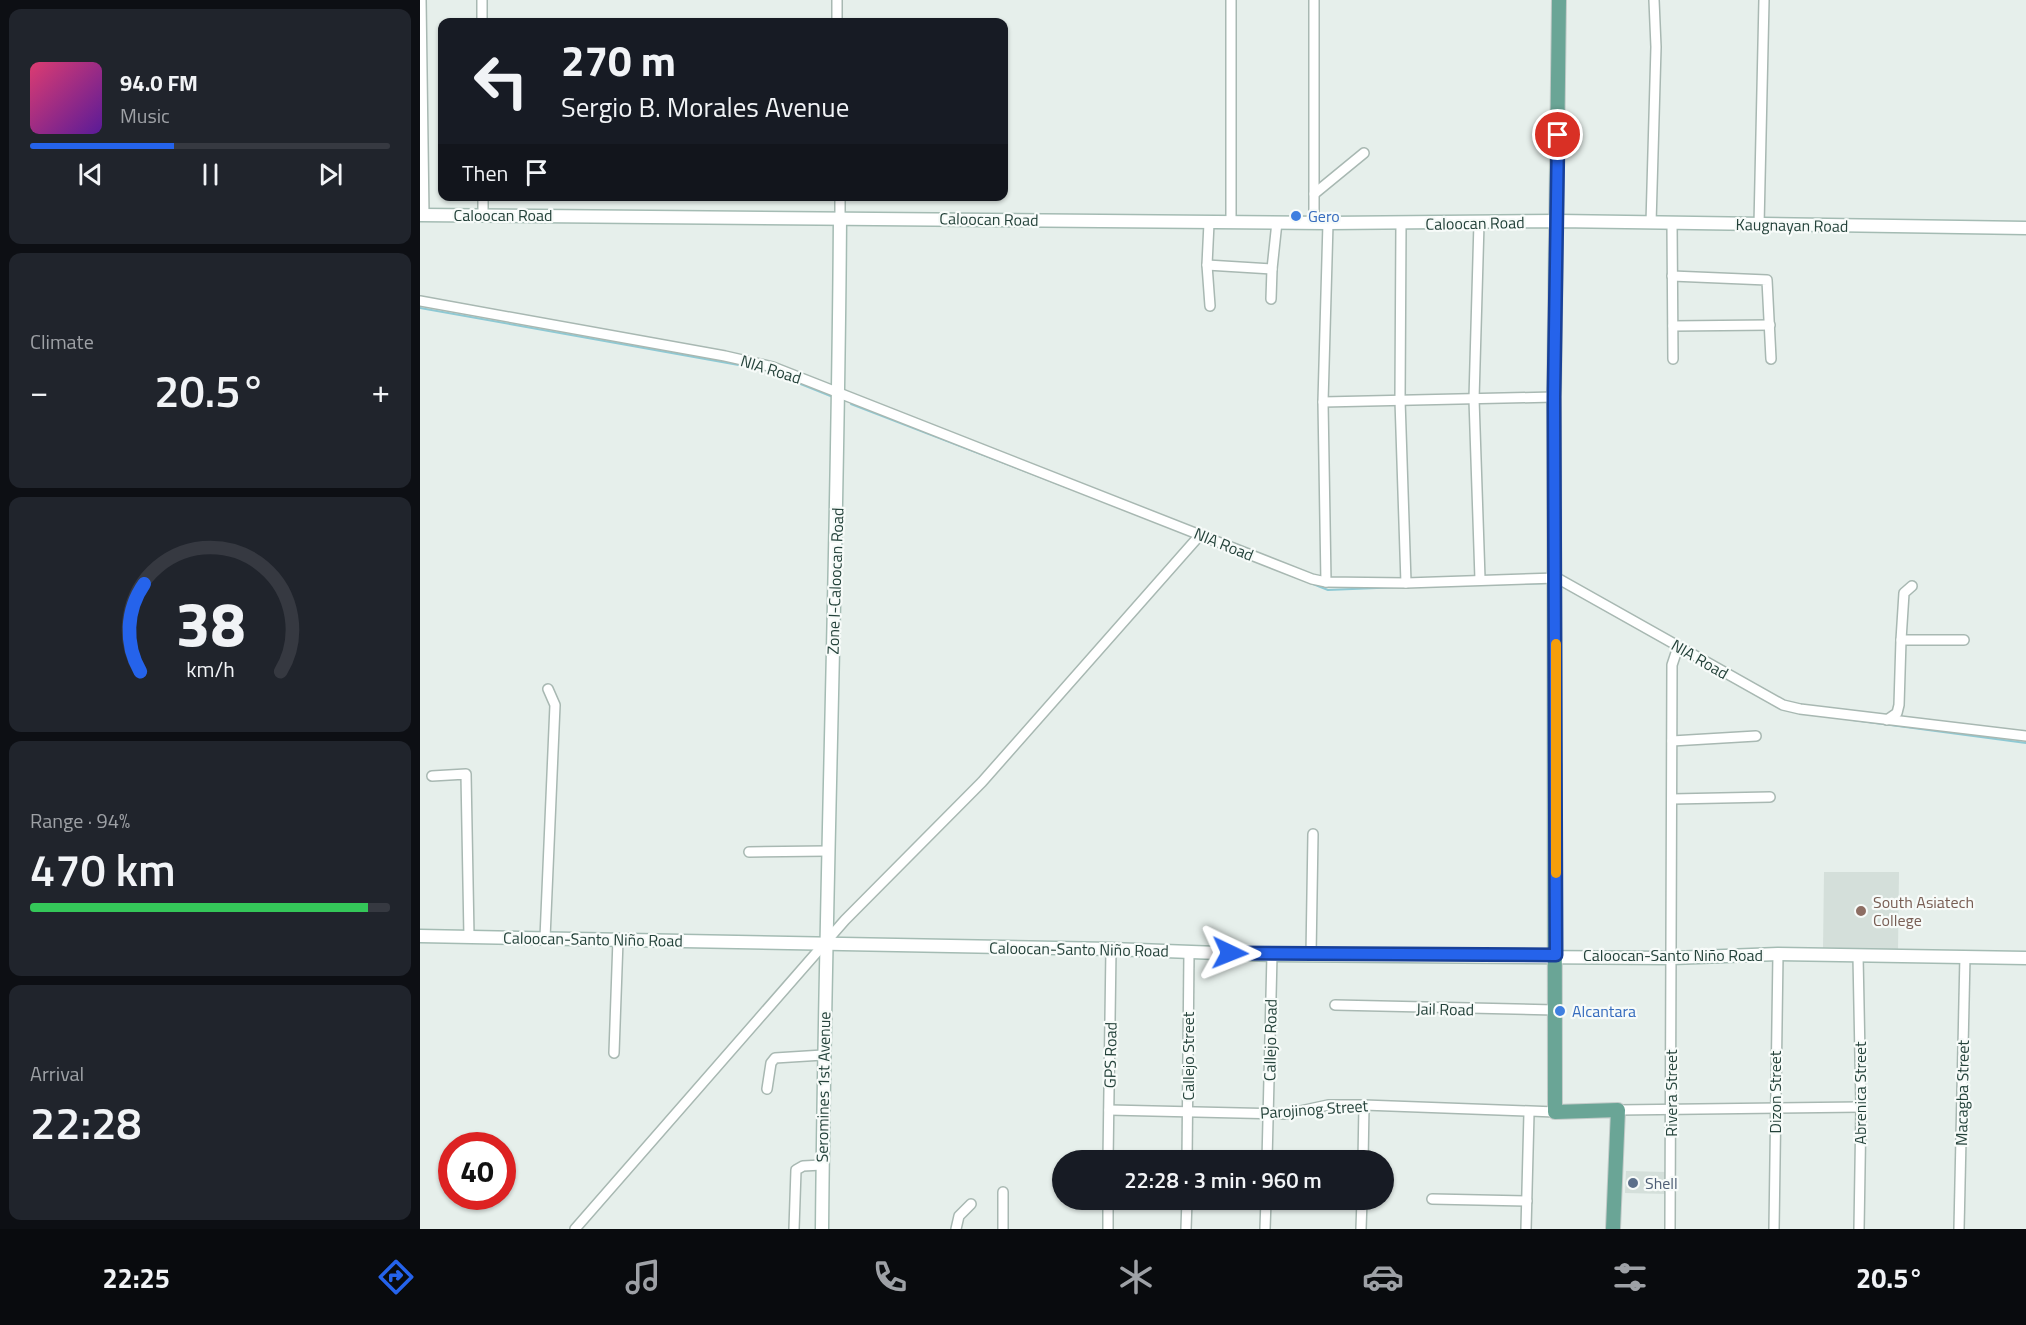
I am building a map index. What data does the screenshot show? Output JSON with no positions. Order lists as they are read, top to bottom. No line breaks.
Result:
{"streets":{"street":["Caloocan Road","Kaugnayan Road","NIA Road","Zone I-Caloocan Road","Caloocan-Santo Niño Road","Jail Road","Callejo Road","GPS Road","Callejo Street","Seromines 1st Avenue","Dizon Street","Rivera Street","Abrenica Street","Macagba Street","Parojinog Street"]},"crossings":[["Caloocan Road","Kaugnayan Road"],["Caloocan Road","Zone I-Caloocan Road"],["NIA Road","Zone I-Caloocan Road"],["NIA Road","Rivera Street"],["Zone I-Caloocan Road","Caloocan-Santo Niño Road"],["Zone I-Caloocan Road","Seromines 1st Avenue"],["Caloocan-Santo Niño Road","Callejo Road"],["Caloocan-Santo Niño Road","GPS Road"],["Caloocan-Santo Niño Road","Callejo Street"],["Caloocan-Santo Niño Road","Seromines 1st Avenue"],["Caloocan-Santo Niño Road","Dizon Street"],["Caloocan-Santo Niño Road","Rivera Street"],["Caloocan-Santo Niño Road","Abrenica Street"],["Caloocan-Santo Niño Road","Macagba Street"],["Callejo Road","Parojinog Street"],["GPS Road","Parojinog Street"],["Callejo Street","Parojinog Street"]],"places":["Gero","South Asiatech College","Alcantara","Shell"],"page":{"turn":["270 m","Sergio B. Morales Avenue"],"song":["94.0 FM","Music"],"then":"Then","tile":["Climate",["Range · 94%","470 km"],["Arrival","22:28"]],"heat":["−","20.5°","+"],"limit":"40","trip":"22:28 · 3 min · 960 m","tabs":["22:25","20.5°"],"gauge":["38","km/h"]}}
